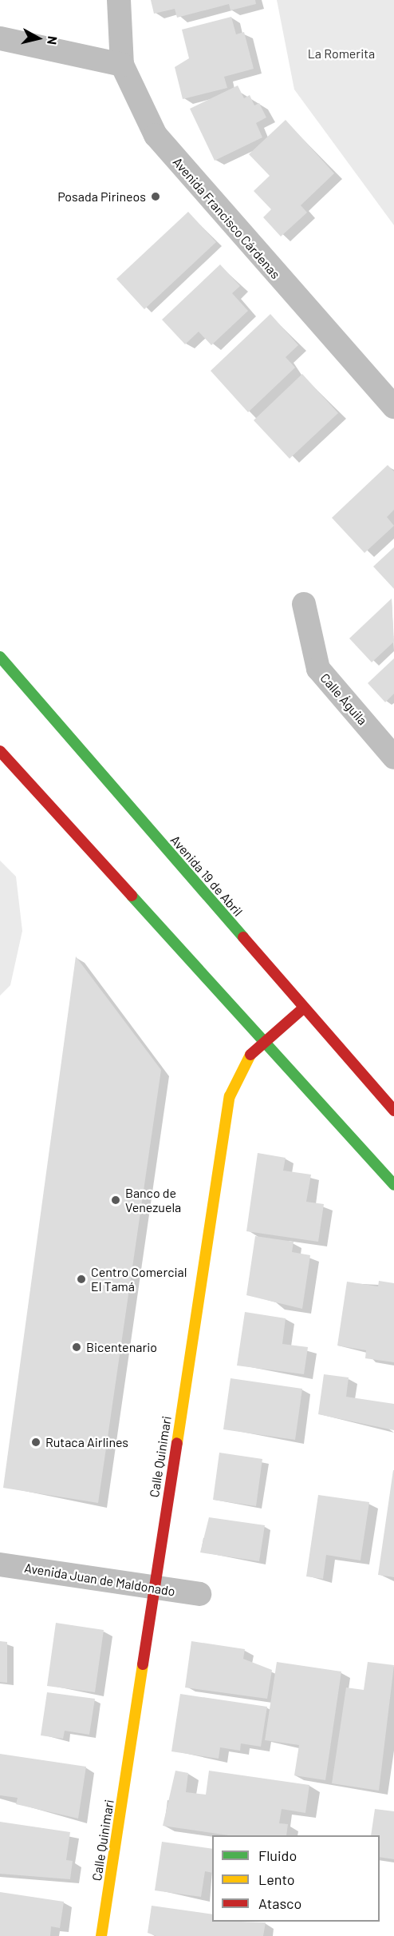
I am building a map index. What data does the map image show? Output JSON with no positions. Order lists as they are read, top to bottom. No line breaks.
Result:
{"streets":{"main road":["Avenida 19 de Abril","Calle Quinimari"],"street":["Avenida Francisco Cárdenas","Calle Águila","Avenida Juan de Maldonado"]},"crossings":[["Avenida 19 de Abril","Calle Quinimari"],["Calle Quinimari","Avenida Juan de Maldonado"]],"parks":["La Romerita"],"places":["Posada Pirineos","Banco de Venezuela","Centro Comercial El Tamá","Bicentenario","Rutaca Airlines"],"legend":["Fluido","Lento","Atasco"],"north":"right"}
